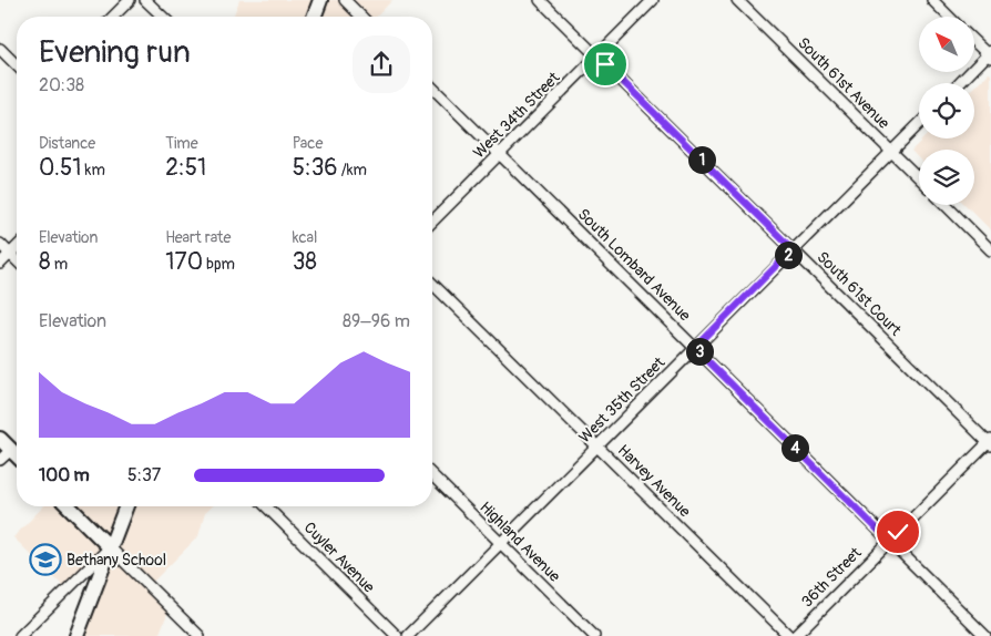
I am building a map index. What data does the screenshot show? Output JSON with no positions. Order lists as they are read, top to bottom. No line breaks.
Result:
{"streets":{"street":["South 61st Avenue","West 34th Street","South Lombard Avenue","South 61st Court","West 35th Street","Harvey Avenue","Highland Avenue","Cuyler Avenue","36th Street"]},"crossings":[["South 61st Avenue","West 35th Street"],["West 34th Street","South Lombard Avenue"],["West 34th Street","South 61st Court"],["South Lombard Avenue","West 35th Street"],["South Lombard Avenue","36th Street"],["South 61st Court","West 35th Street"],["South 61st Court","36th Street"],["West 35th Street","Harvey Avenue"],["West 35th Street","Highland Avenue"]],"places":{"school or university":["Bethany School"]},"north":"top left","page":{"heading":["Evening run","20:38"],"stats":[["Distance","0.51 km"],["Time","2:51"],["Pace","5:36 /km"],["Elevation","8 m"],["Heart rate","170 bpm"],["kcal","38"]],"pins":["1","2","3","4"],"chart":["Elevation","89–96 m"],"list":[{"name":"100 m","note":"5:37"}]}}
